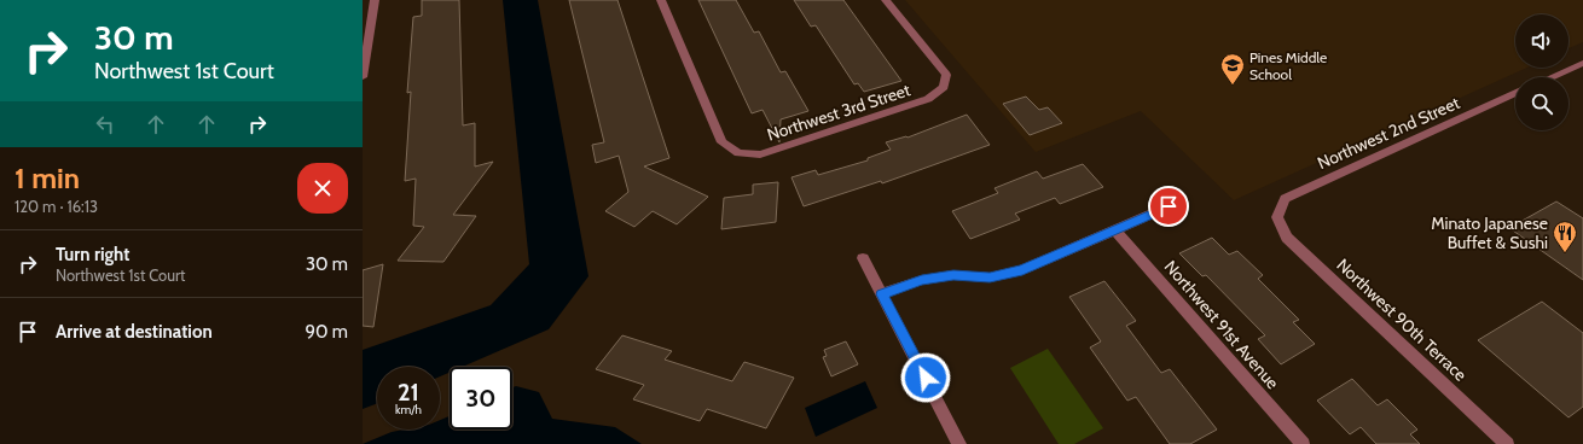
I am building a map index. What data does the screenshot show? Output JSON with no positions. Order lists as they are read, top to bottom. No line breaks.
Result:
{"streets":{"street":["Northwest 3rd Street","Northwest 2nd Street","Northwest 90th Terrace","Northwest 91st Avenue"]},"crossings":[["Northwest 2nd Street","Northwest 90th Terrace"]],"places":{"school or university":["Pines Middle School"],"restaurant":["Minato Japanese Buffet & Sushi"]},"page":{"turn":["30 m","Northwest 1st Court"],"heading":["1 min","120 m · 16:13"],"list":[{"name":"Turn right","note":"Northwest 1st Court","value":"30 m"},{"name":"Arrive at destination","value":"90 m"}],"speed":"21 km/h","limit":"30"}}
